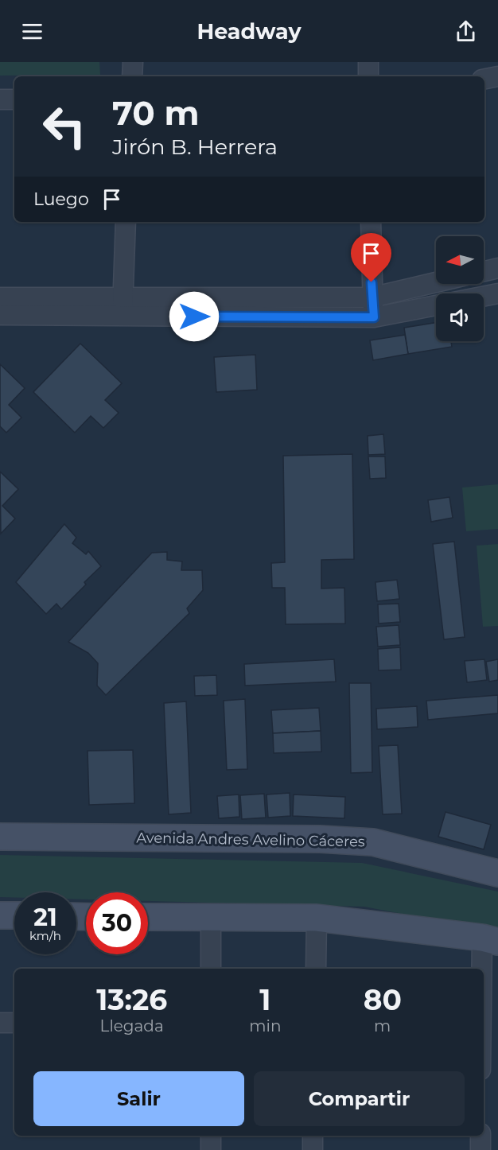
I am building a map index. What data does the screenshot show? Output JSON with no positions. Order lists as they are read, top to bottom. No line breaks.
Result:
{"streets":{"main road":["Avenida Andres Avelino Cáceres"]},"north":"left","page":{"header":"Headway","turn":["70 m","Jirón B. Herrera"],"then":"Luego","speed":"21 km/h","limit":"30","eta":["13:26","Llegada","1","min","80","m"],"buttons":["Salir","Compartir"]}}
